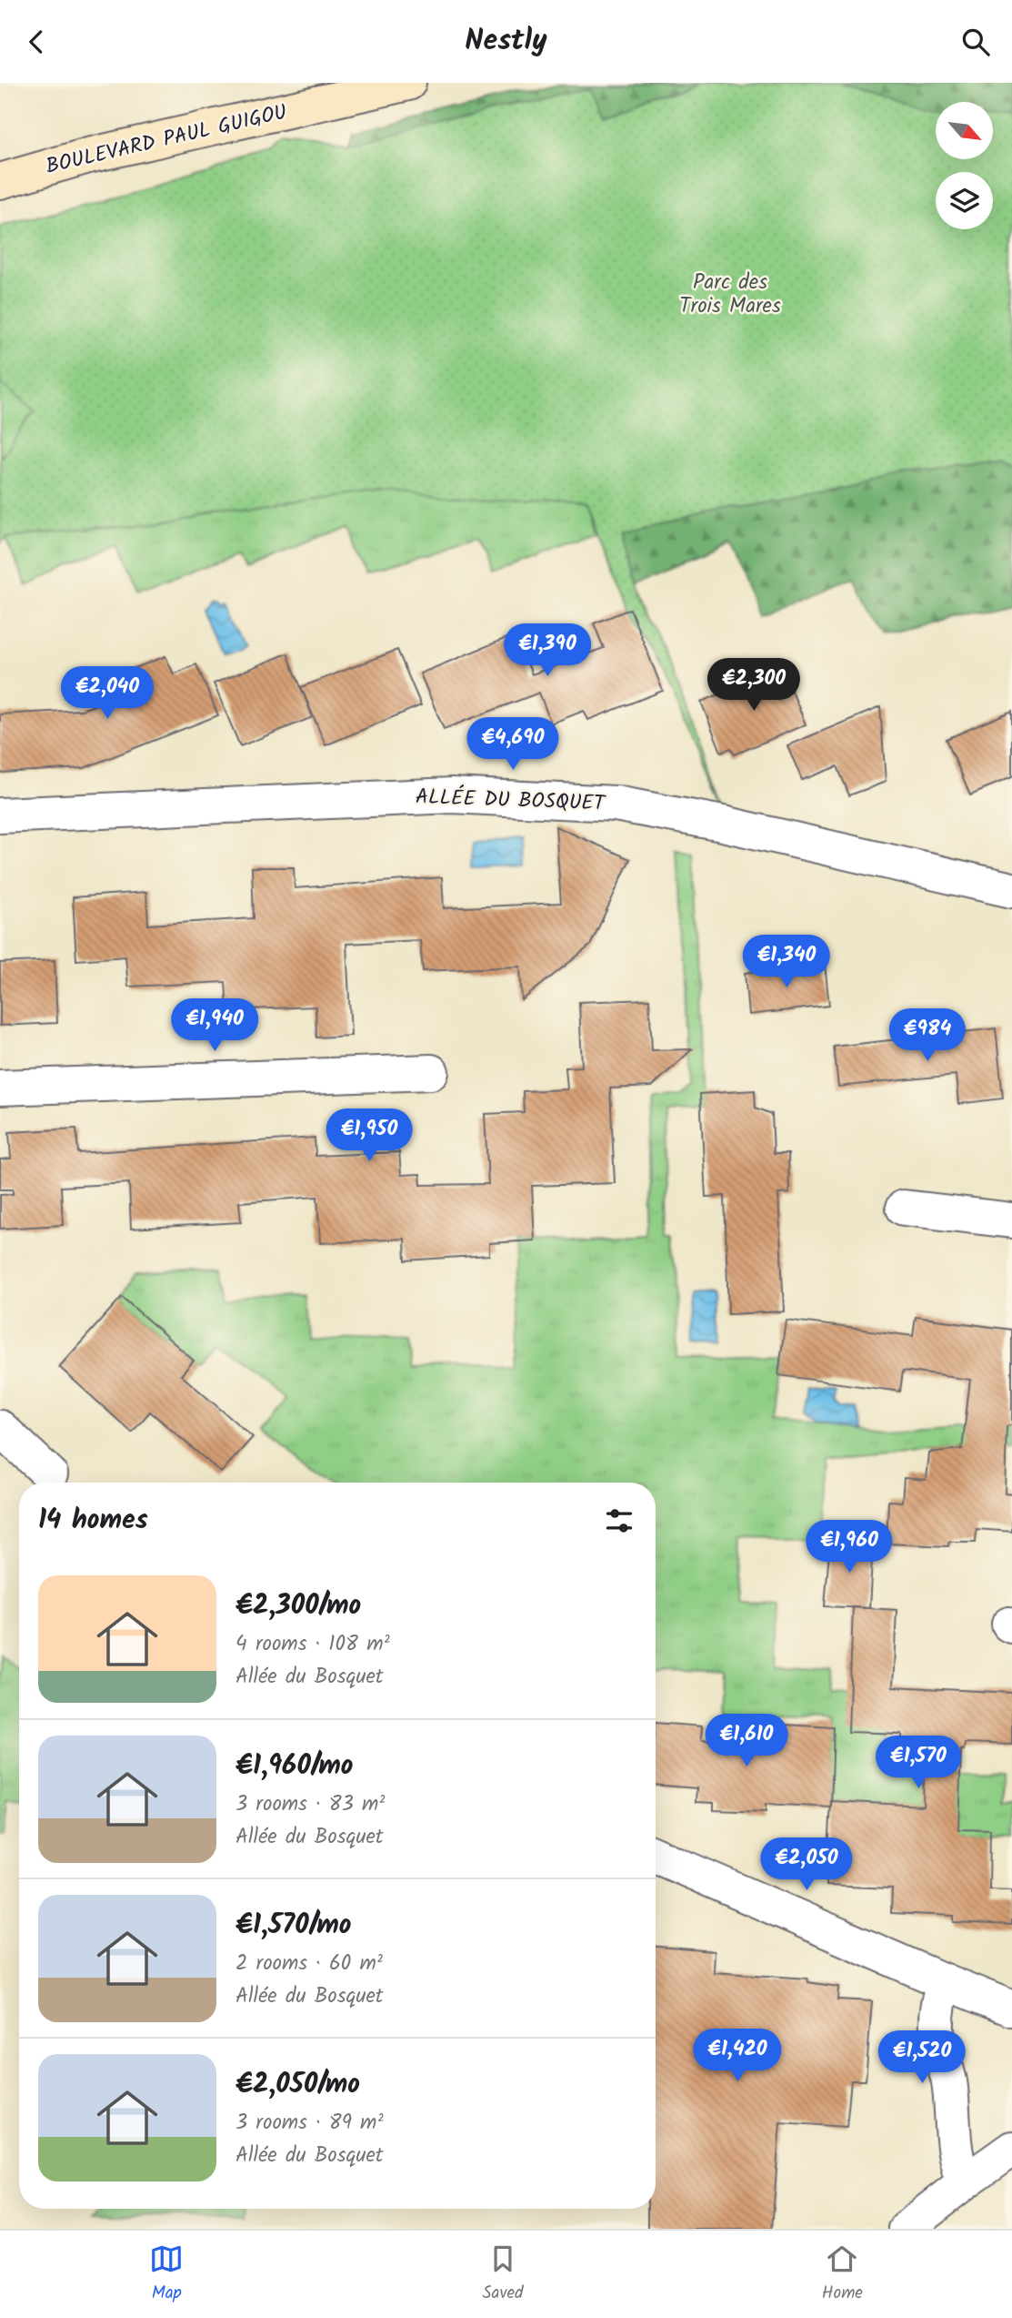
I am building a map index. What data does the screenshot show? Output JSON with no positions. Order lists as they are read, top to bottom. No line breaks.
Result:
{"streets":{"street":["BOULEVARD PAUL GUIGOU","ALLÉE DU BOSQUET"]},"parks":["Parc des Trois Mares"],"north":"bottom right","page":{"header":"Nestly","price":["€1,390","€2,300","€2,040","€4,690","€1,340","€1,940","€984","€1,950","€1,960","€1,610","€1,570","€2,050","€1,420","€1,520"],"heading":"14 homes","list":[{"name":"€2,300/mo","note":"4 rooms · 108 m² · Allée du Bosquet"},{"name":"€1,960/mo","note":"3 rooms · 83 m² · Allée du Bosquet"},{"name":"€1,570/mo","note":"2 rooms · 60 m² · Allée du Bosquet"},{"name":"€2,050/mo","note":"3 rooms · 89 m² · Allée du Bosquet"}],"tabs":["Map","Saved","Home"]}}
